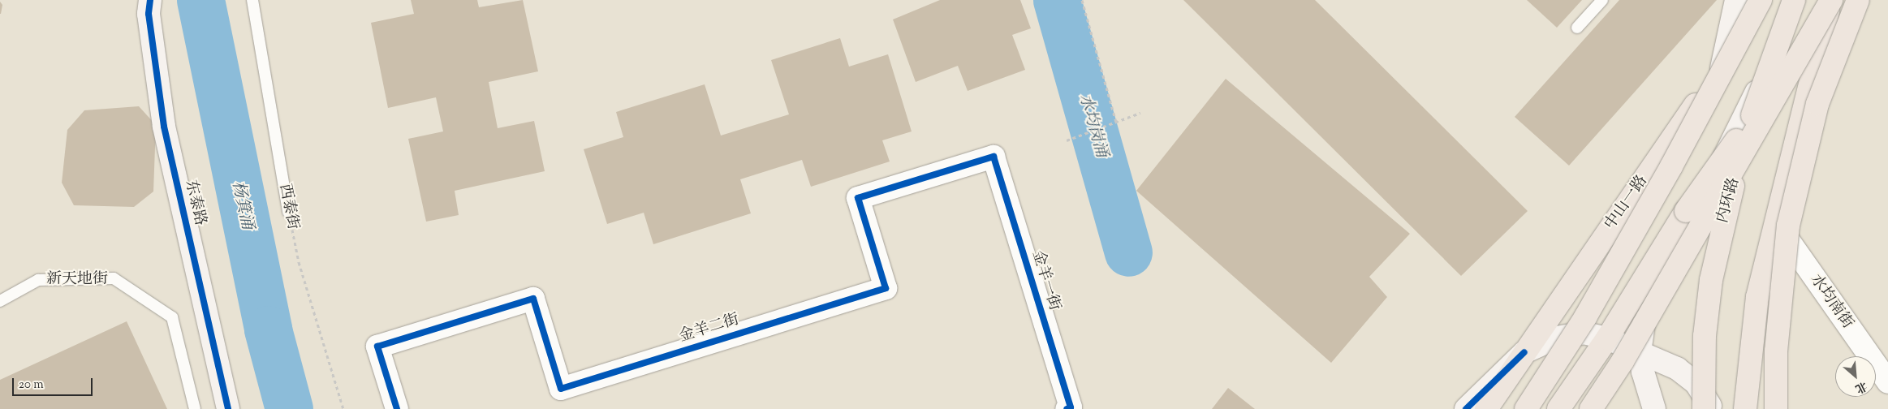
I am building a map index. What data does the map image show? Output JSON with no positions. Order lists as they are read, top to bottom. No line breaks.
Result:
{"streets":{"main road":["内环路","东泰路","中山一路"],"street":["金羊一街","水均南街","金羊二街"],"lane":["西泰街","新天地街"]},"crossings":[["金羊一街","金羊二街"]],"water":["水均岗涌","杨箕涌"],"scale_bar":"20 m","north":"bottom right"}
